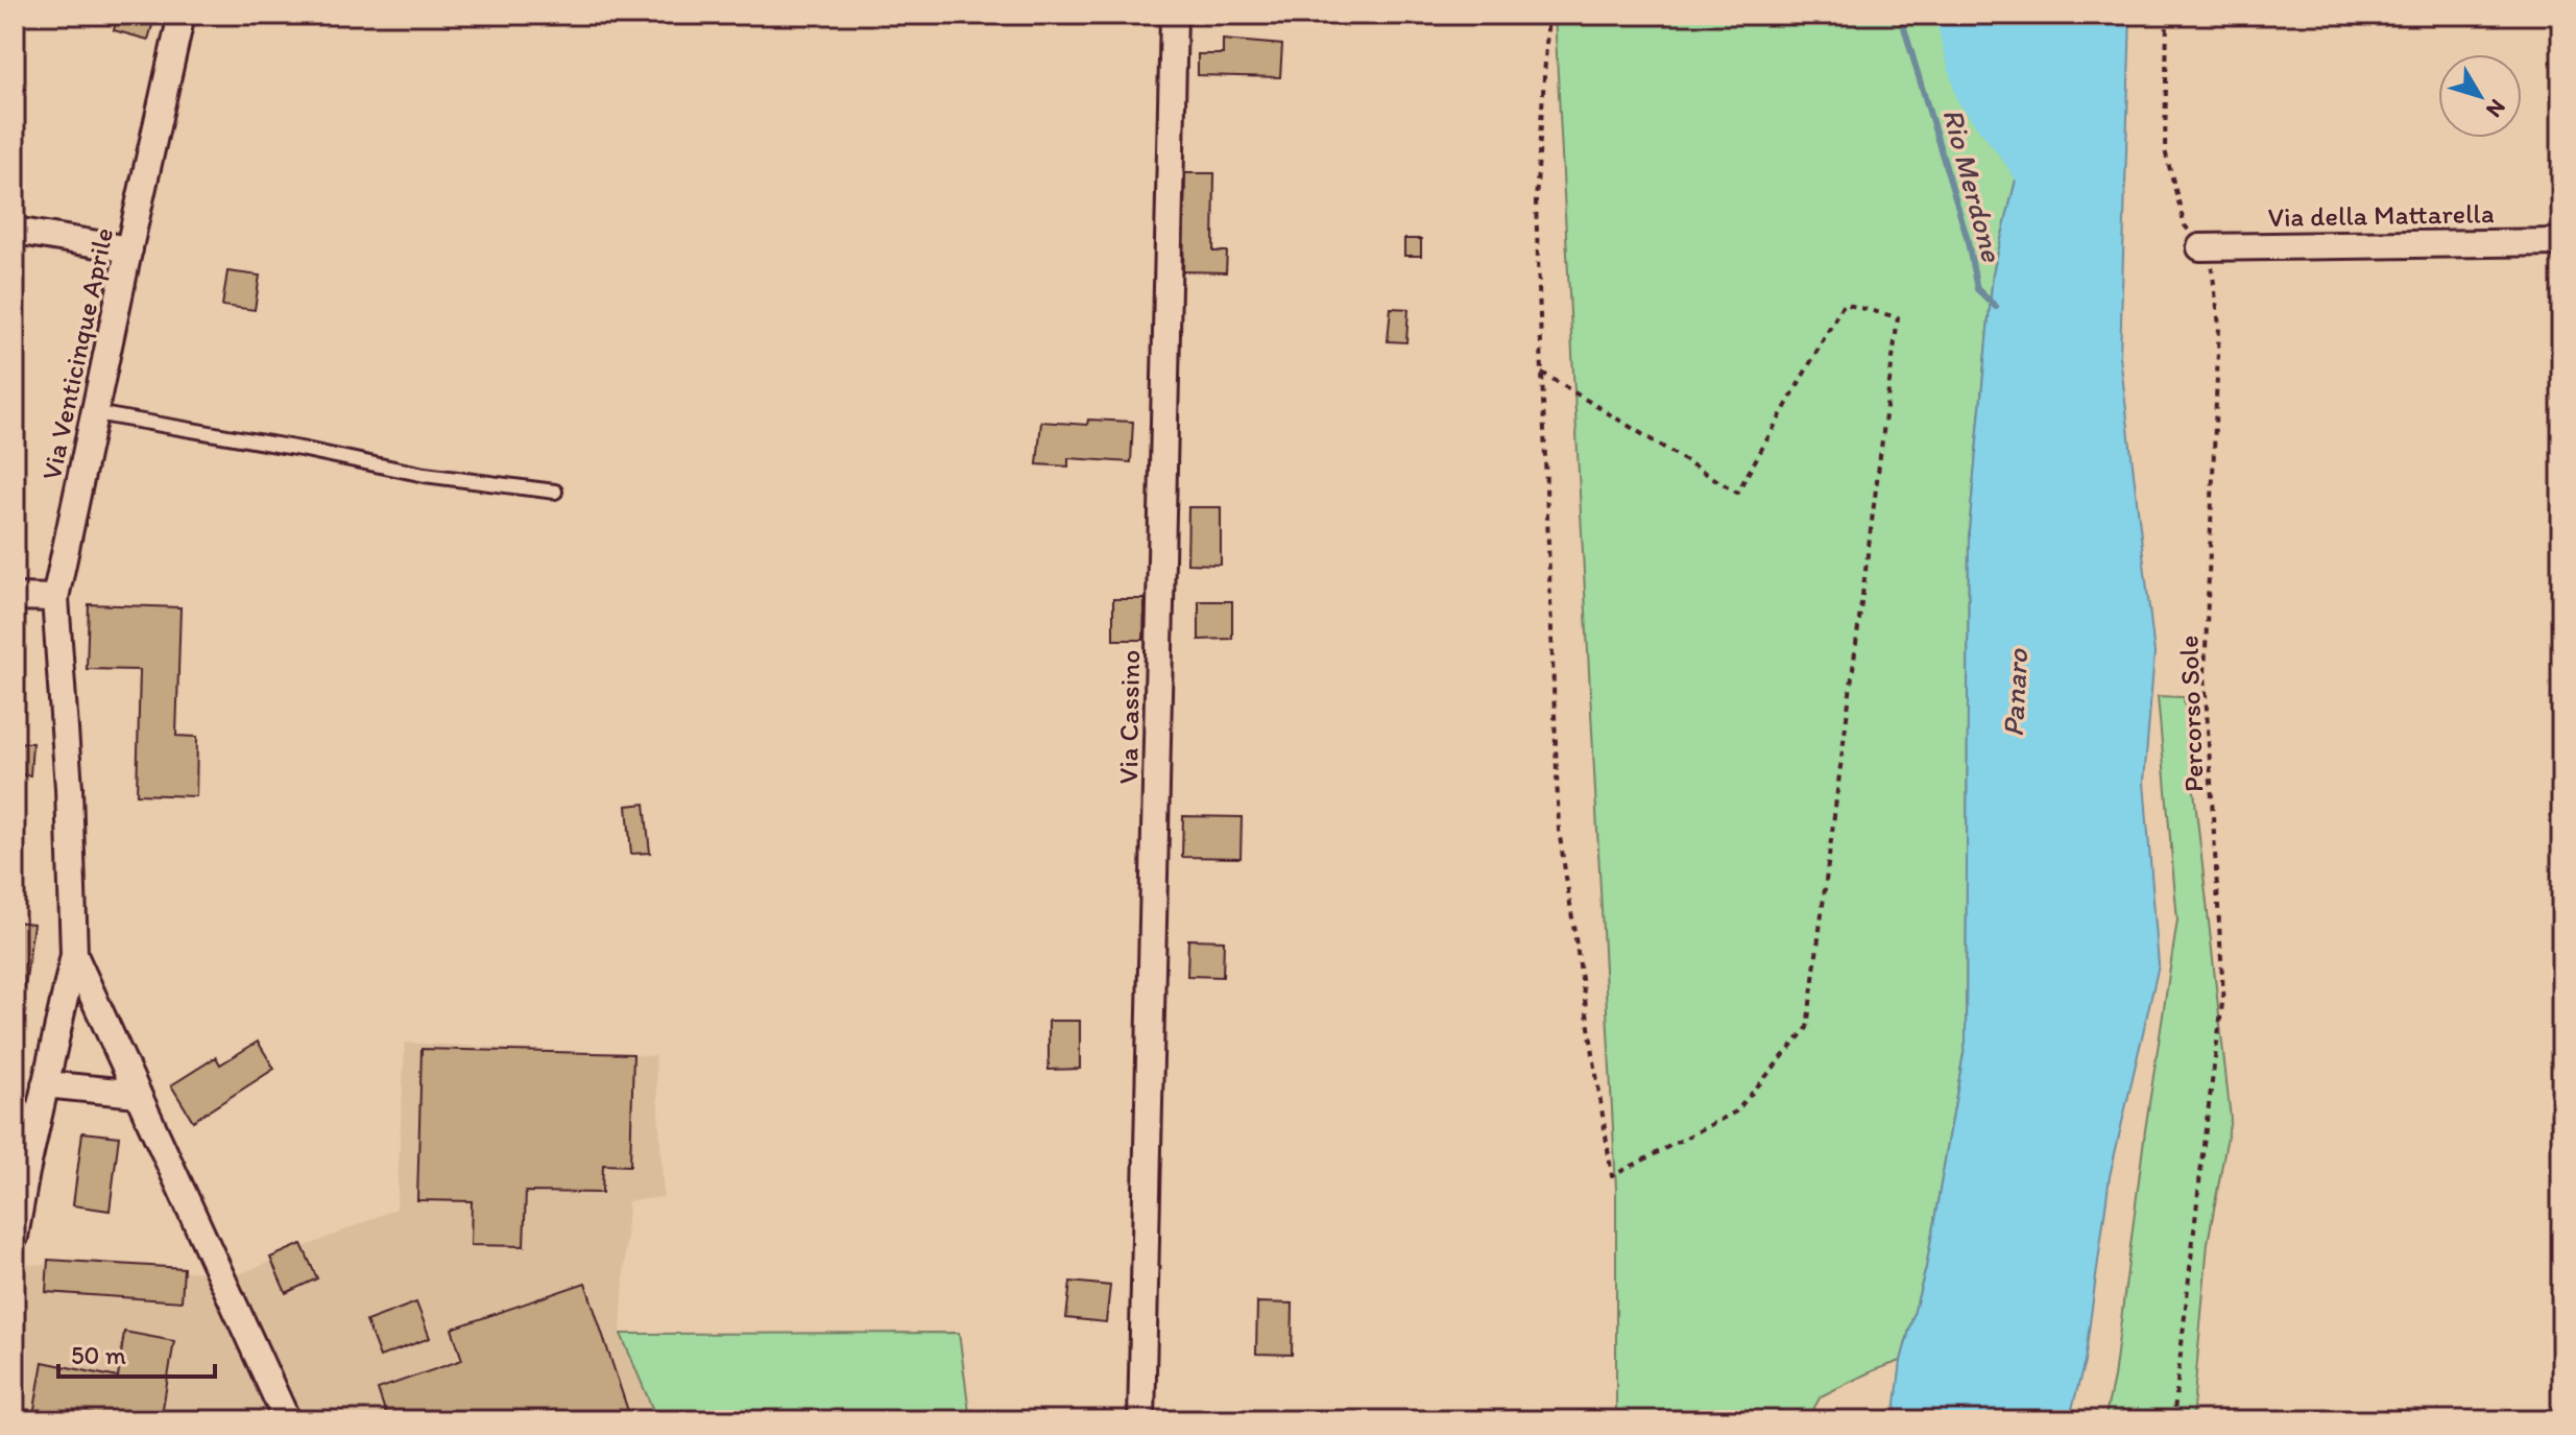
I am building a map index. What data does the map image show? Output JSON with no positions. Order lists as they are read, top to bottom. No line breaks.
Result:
{"streets":{"street":["Via della Mattarella","Via Venticinque Aprile","Via Cassino"],"path":["Percorso Sole"]},"crossings":[["Via della Mattarella","Percorso Sole"]],"water":["Rio Merdone","Panaro"],"scale_bar":"50 m","north":"bottom right"}
